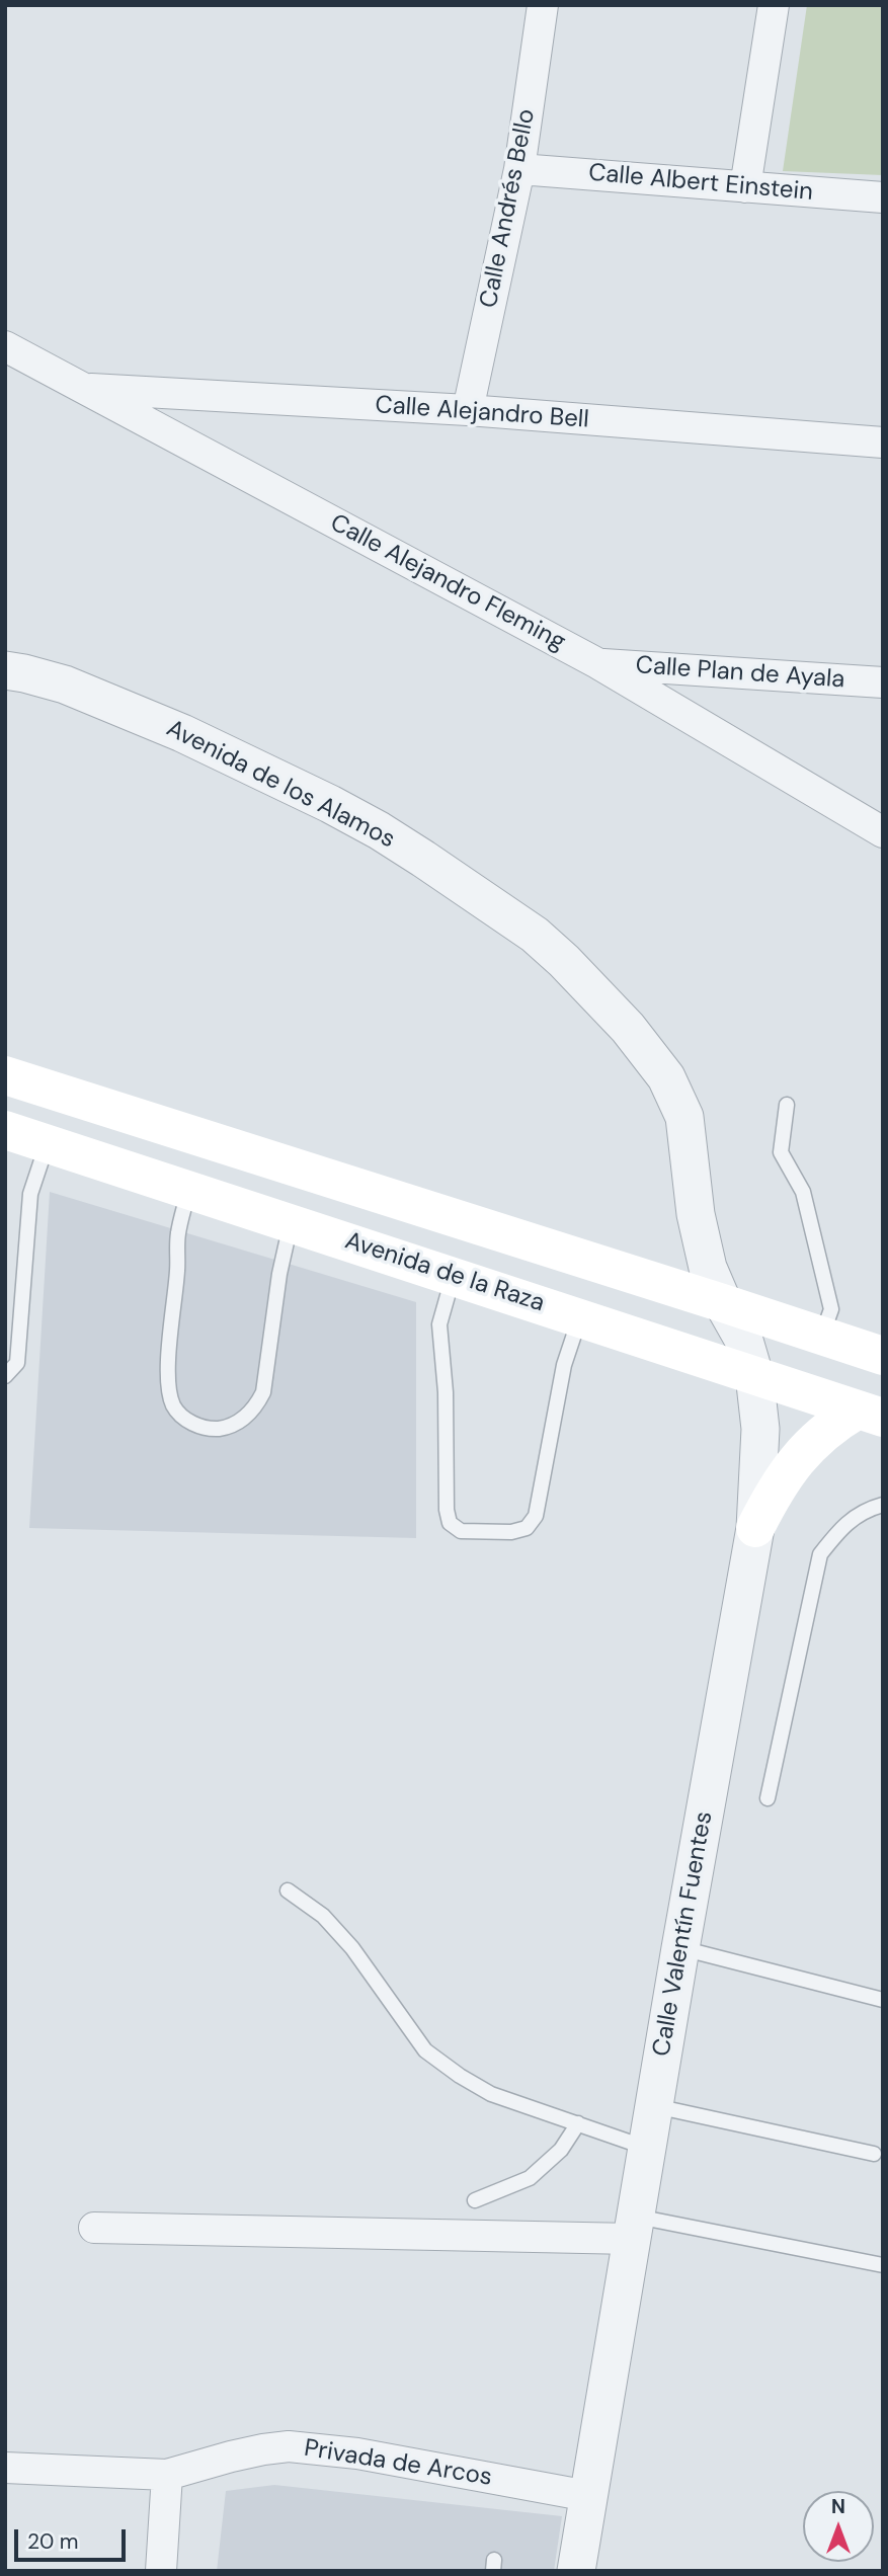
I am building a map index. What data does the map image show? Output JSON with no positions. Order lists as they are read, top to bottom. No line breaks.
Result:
{"streets":{"main road":["Avenida de la Raza"],"street":["Calle Albert Einstein","Calle Andrés Bello","Calle Alejandro Bell","Calle Alejandro Fleming","Calle Plan de Ayala","Avenida de los Alamos","Calle Valentín Fuentes","Privada de Arcos"]},"crossings":[["Calle Albert Einstein","Calle Andrés Bello"],["Calle Andrés Bello","Calle Alejandro Bell"],["Calle Alejandro Bell","Calle Alejandro Fleming"],["Calle Alejandro Fleming","Calle Plan de Ayala"],["Avenida de los Alamos","Calle Valentín Fuentes"],["Avenida de la Raza","Calle Valentín Fuentes"],["Calle Valentín Fuentes","Privada de Arcos"]],"scale_bar":"20 m","north":"top"}
